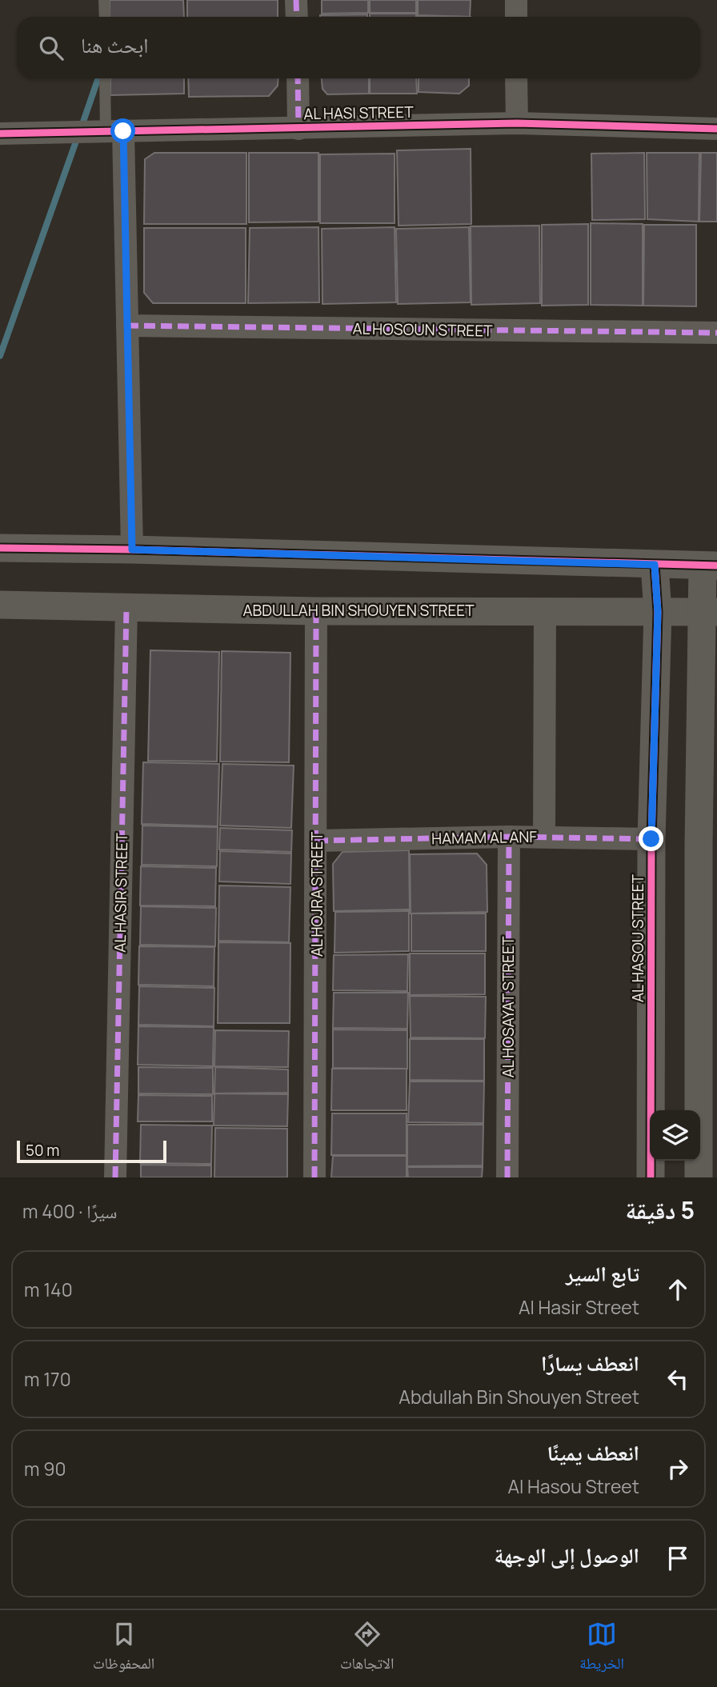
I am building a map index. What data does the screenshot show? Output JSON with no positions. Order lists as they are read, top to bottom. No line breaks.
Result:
{"streets":{"street":["AL HASI STREET","AL HOSOUN STREET","ABDULLAH BIN SHOUYEN STREET","HAMAM AL ANF","AL HASIR STREET","AL HOJRA STREET","AL HASOU STREET","AL HOSAYAT STREET"]},"crossings":[["ABDULLAH BIN SHOUYEN STREET","AL HASIR STREET"],["ABDULLAH BIN SHOUYEN STREET","AL HOJRA STREET"],["ABDULLAH BIN SHOUYEN STREET","AL HASOU STREET"],["HAMAM AL ANF","AL HOJRA STREET"],["HAMAM AL ANF","AL HASOU STREET"],["HAMAM AL ANF","AL HOSAYAT STREET"]],"scale_bar":"50 m","page":{"search":"ابحث هنا","scale":"50 m","heading":["5 دقيقة","سيرًا · 400 m"],"list":[["تابع السير","Al Hasir Street","140 m"],["انعطف يسارًا","Abdullah Bin Shouyen Street","170 m"],["انعطف يمينًا","Al Hasou Street","90 m"],"الوصول إلى الوجهة"],"nav":["الخريطة","الاتجاهات","المحفوظات"]}}
